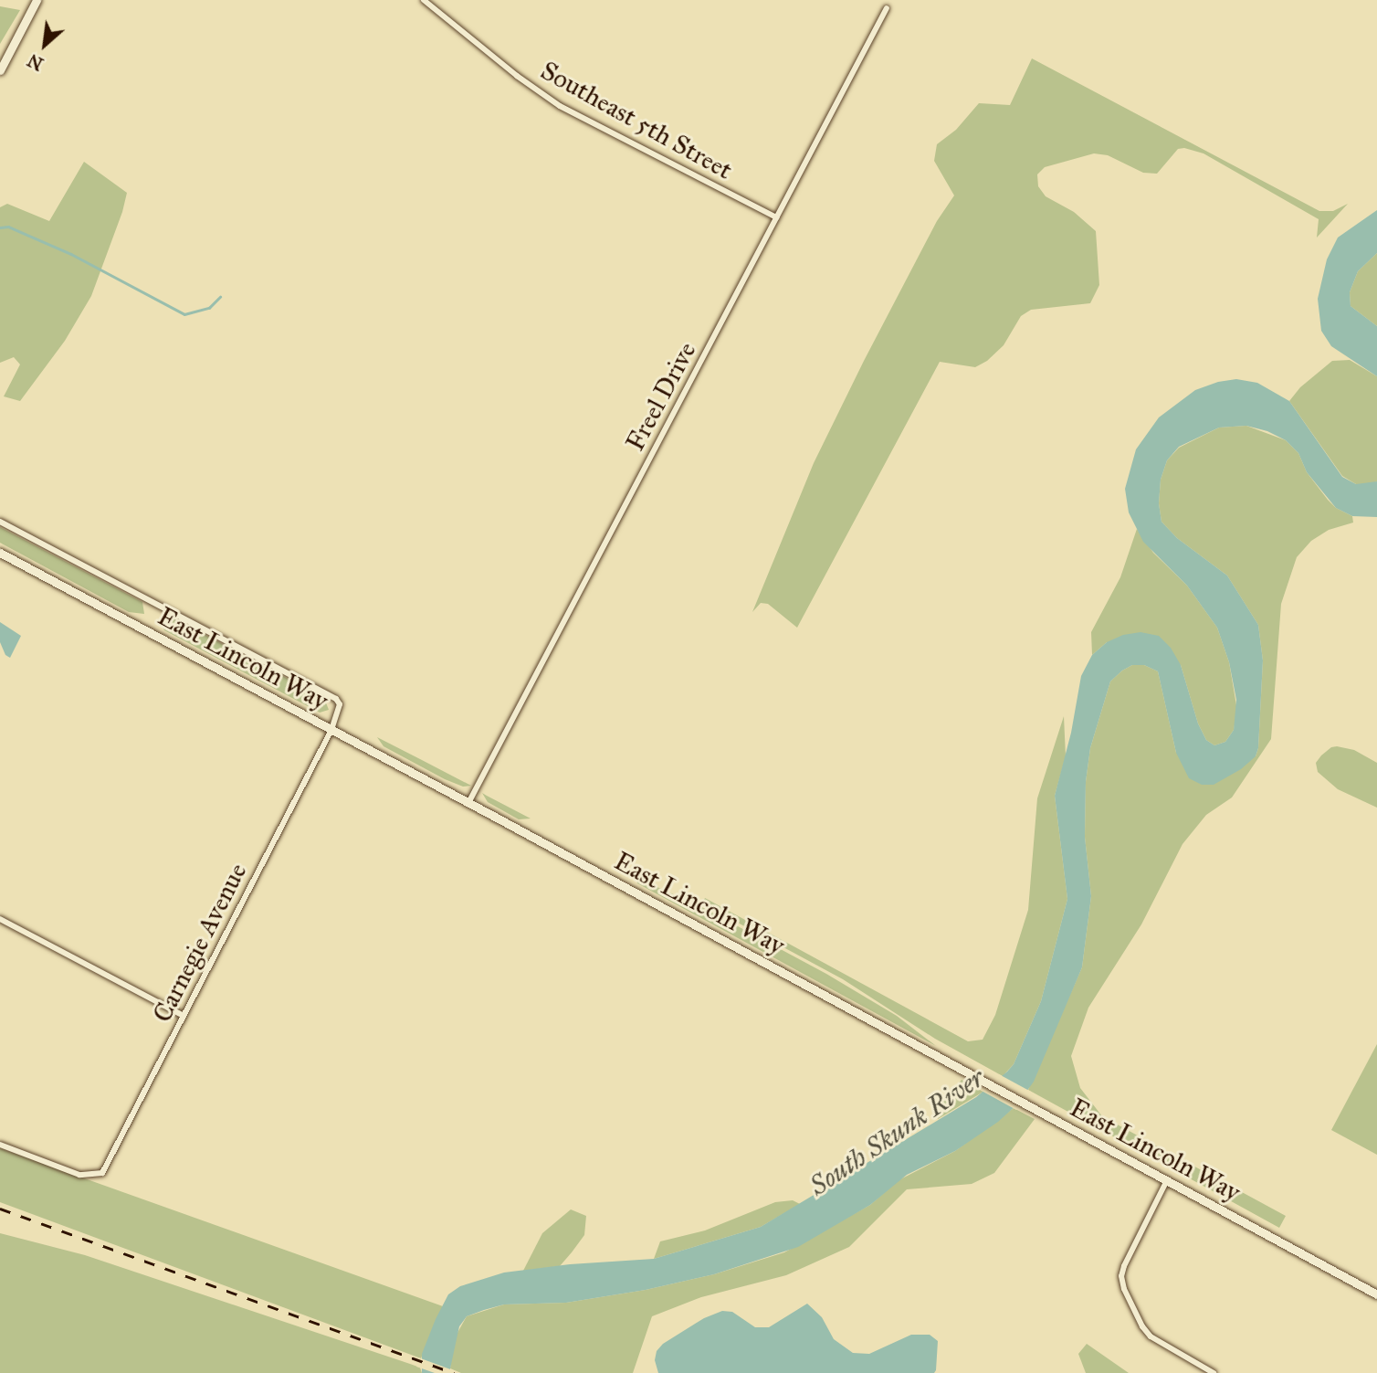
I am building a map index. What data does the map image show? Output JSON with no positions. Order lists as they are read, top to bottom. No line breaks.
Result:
{"streets":{"main road":["East Lincoln Way"],"street":["Southeast 5th Street","Freel Drive","Carnegie Avenue"]},"crossings":[["Southeast 5th Street","Freel Drive"],["Freel Drive","East Lincoln Way"],["East Lincoln Way","Carnegie Avenue"]],"water":["South Skunk River"],"north":"bottom left"}
